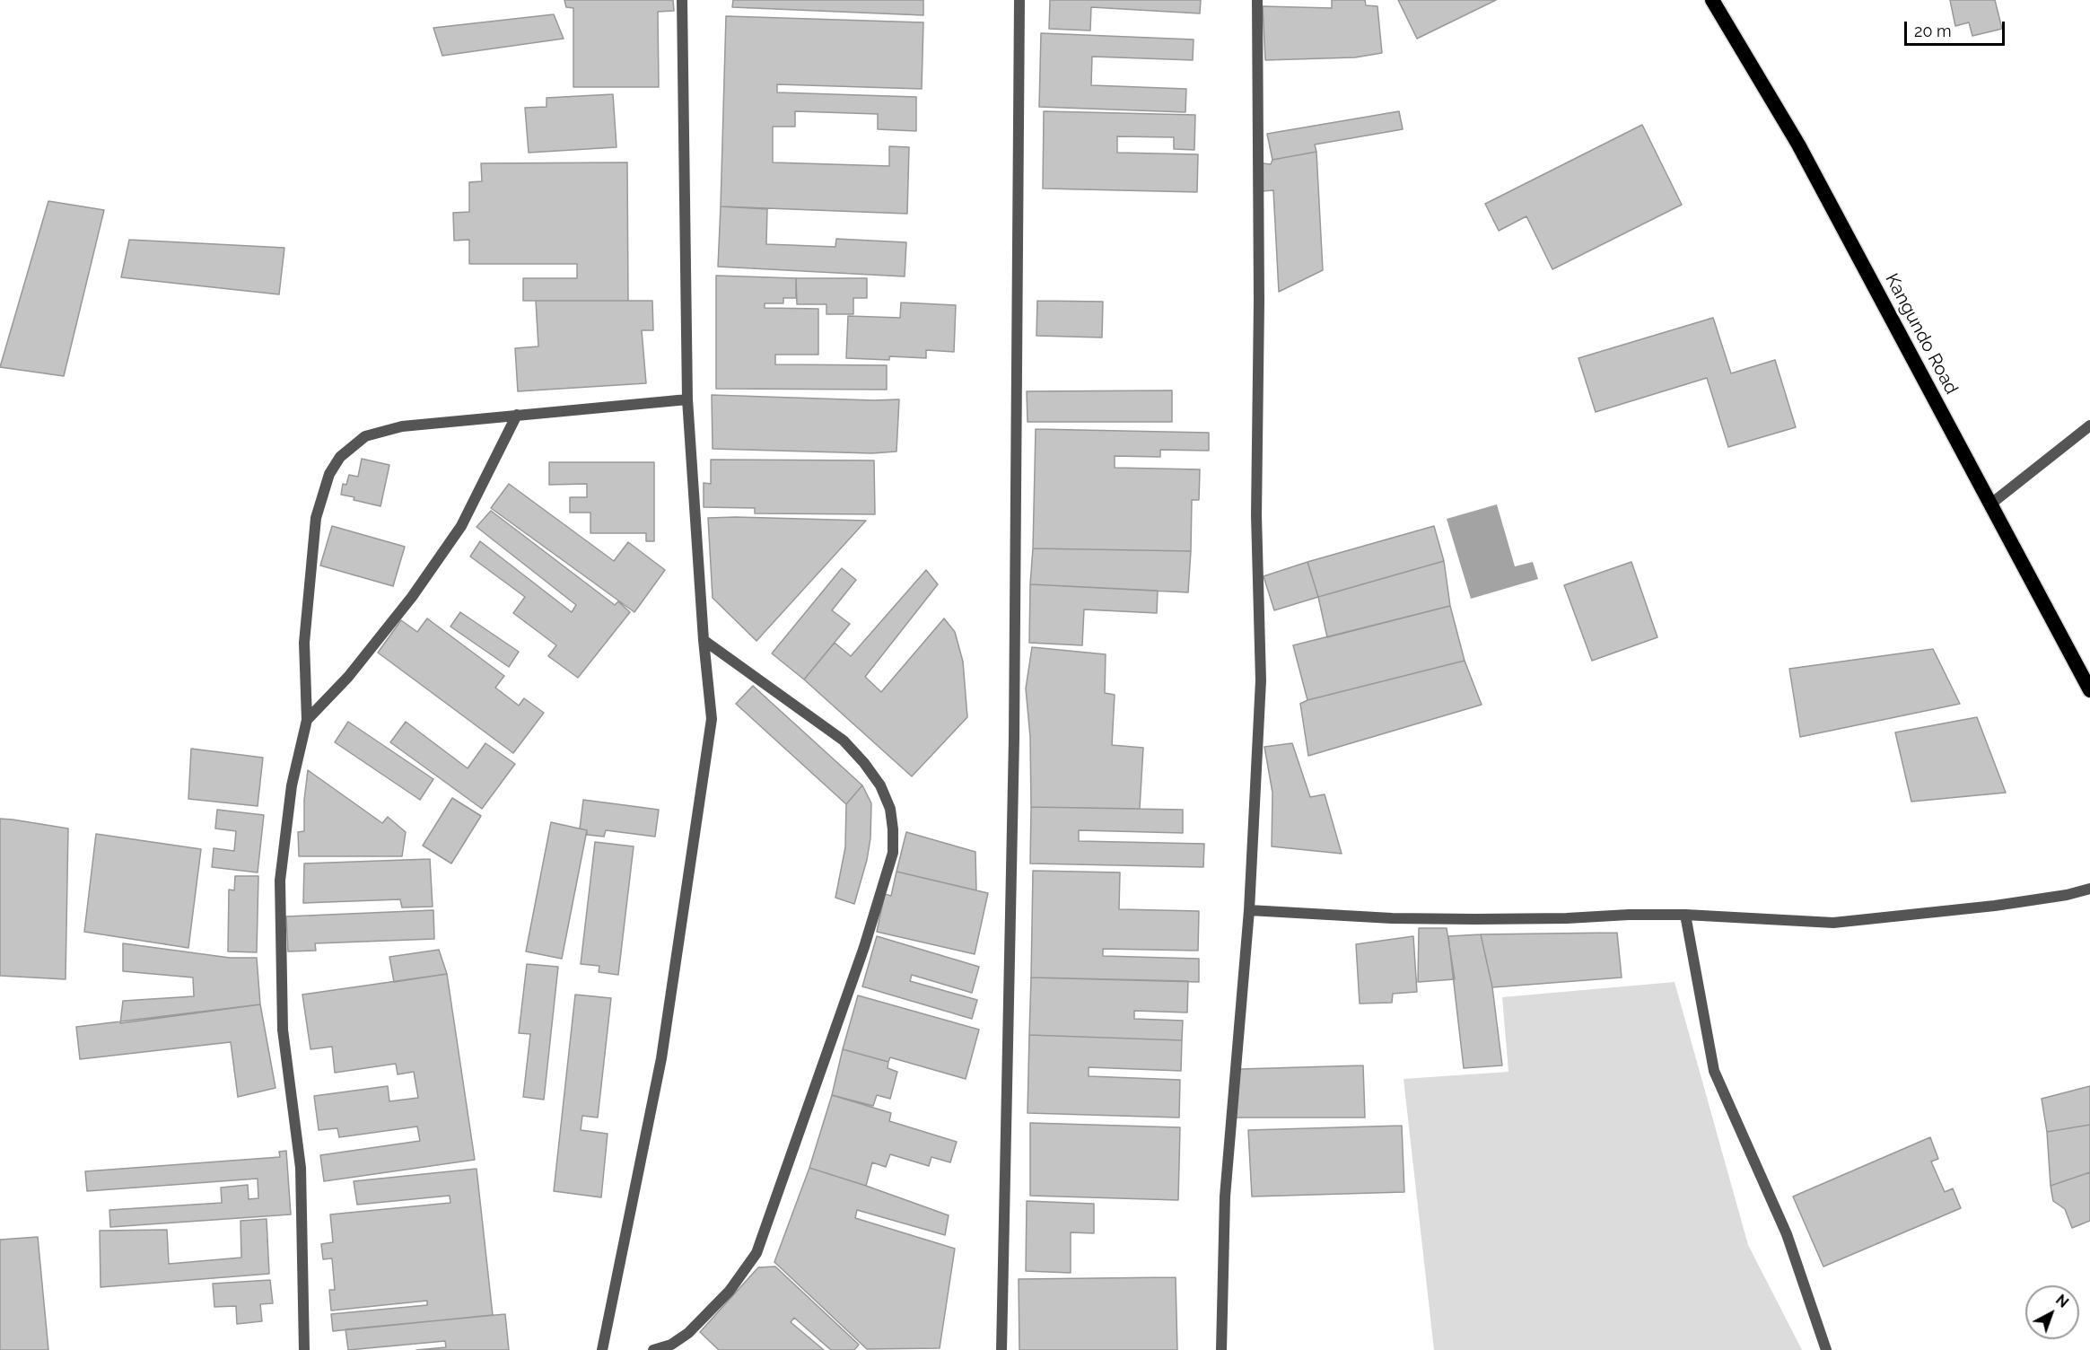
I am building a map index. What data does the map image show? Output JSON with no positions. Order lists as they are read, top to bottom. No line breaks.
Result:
{"streets":{"highway":["Kangundo Road"]},"scale_bar":"20 m","north":"top right"}
